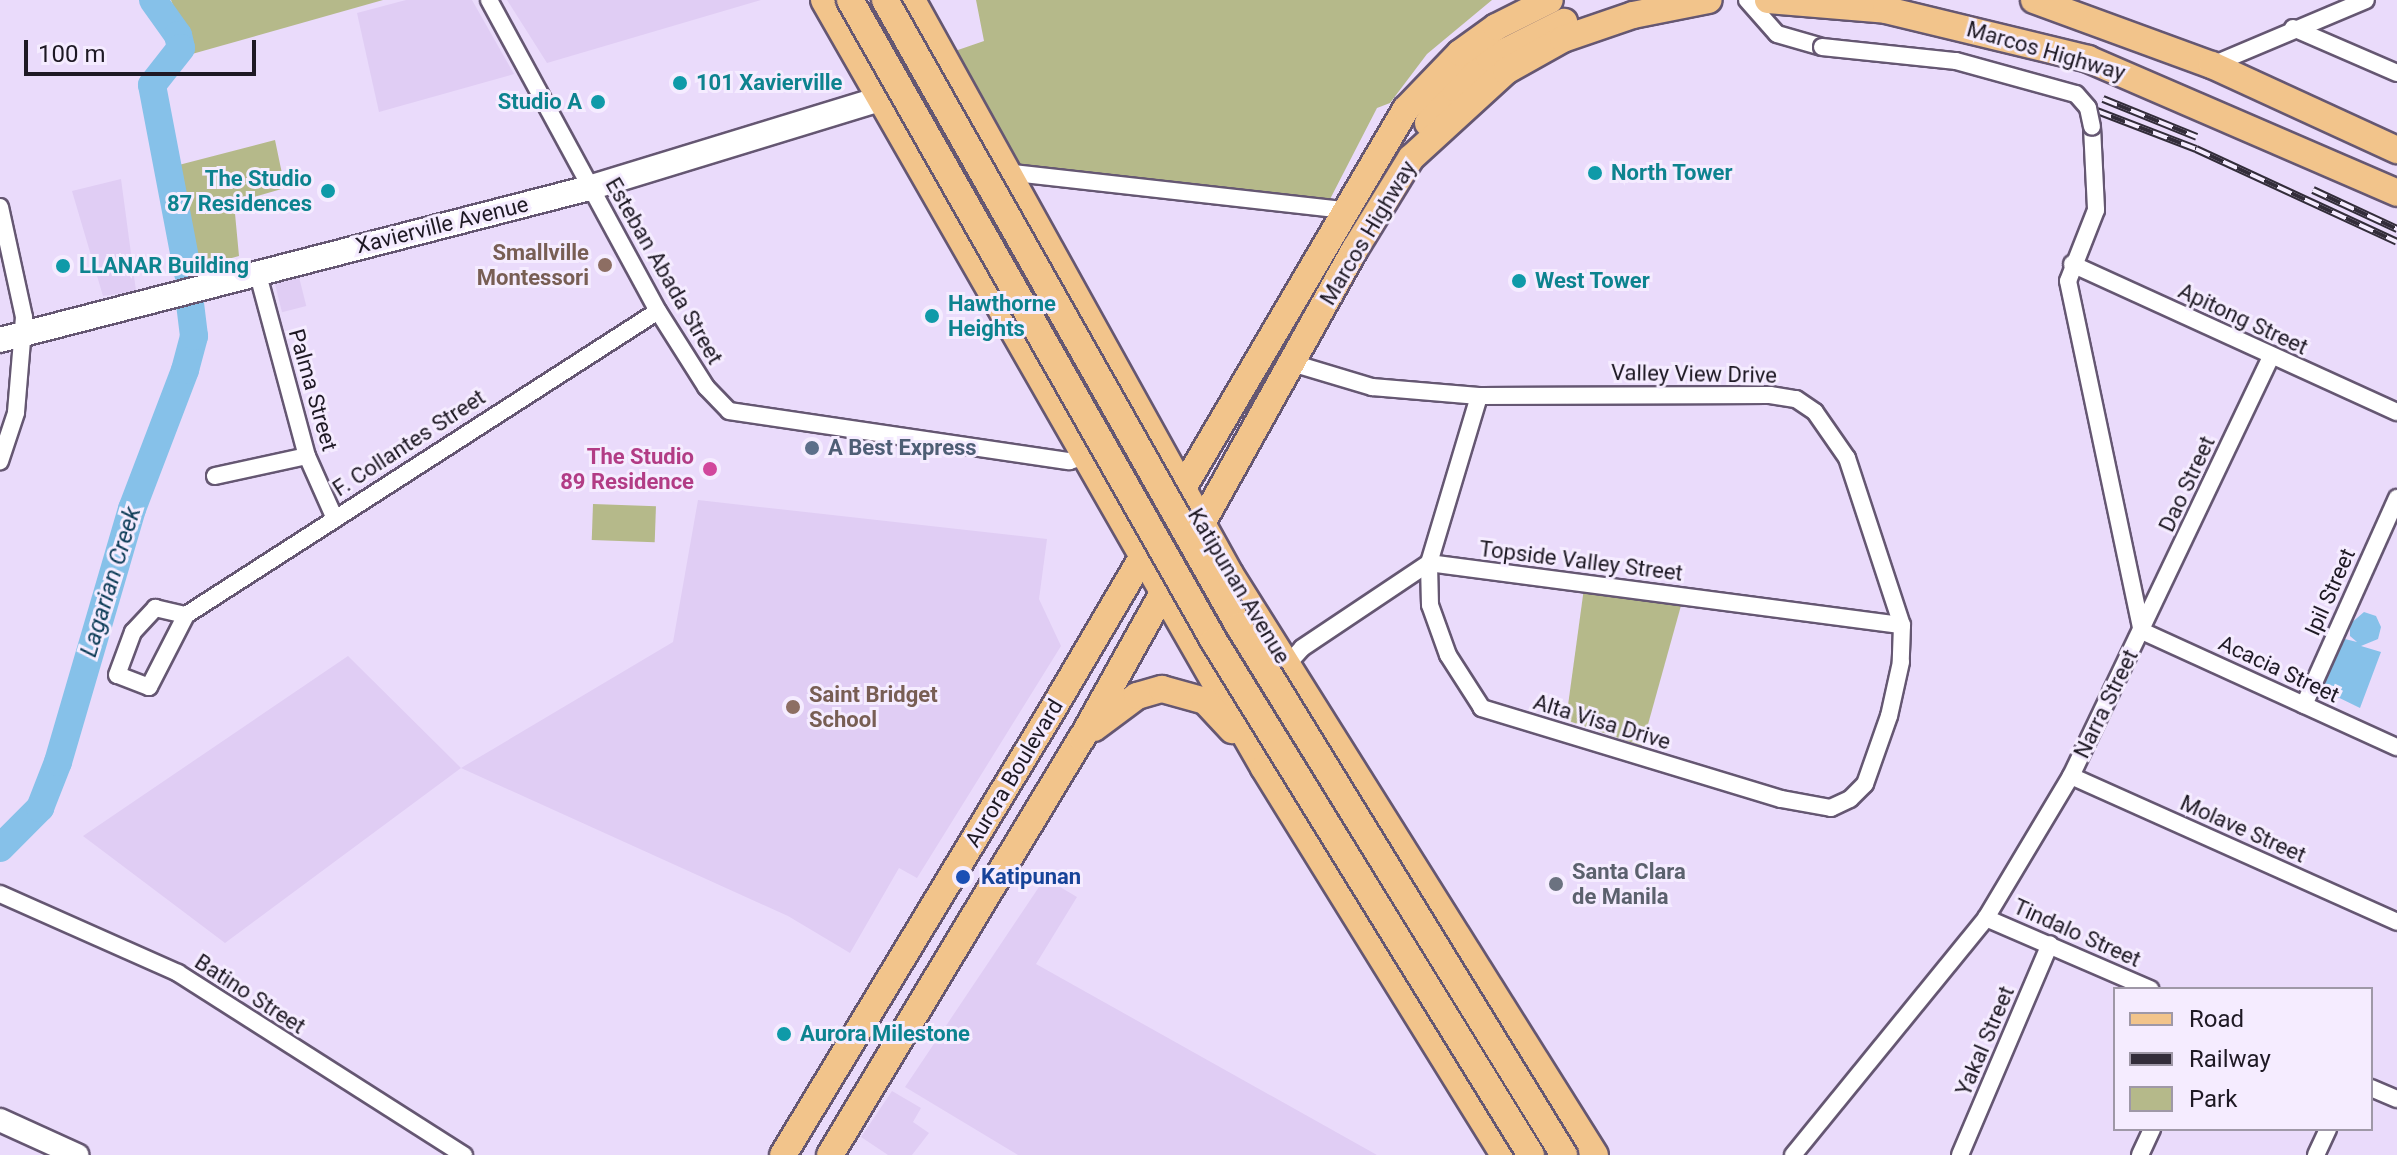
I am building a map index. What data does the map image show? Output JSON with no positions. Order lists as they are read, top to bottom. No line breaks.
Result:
{"streets":{"main road":["Marcos Highway","Xavierville Avenue","Katipunan Avenue","Aurora Boulevard"],"street":["Esteban Abada Street","Apitong Street","Valley View Drive","Palma Street","F. Collantes Street","Dao Street","Topside Valley Street","Ipil Street","Acacia Street","Narra Street","Alta Visa Drive","Molave Street","Tindalo Street","Batino Street","Yakal Street"]},"crossings":[["Marcos Highway","Valley View Drive"],["Marcos Highway","Katipunan Avenue"],["Marcos Highway","Aurora Boulevard"],["Xavierville Avenue","Esteban Abada Street"],["Xavierville Avenue","Palma Street"],["Esteban Abada Street","F. Collantes Street"],["Apitong Street","Dao Street"],["Apitong Street","Narra Street"],["Valley View Drive","Topside Valley Street"],["Valley View Drive","Alta Visa Drive"],["Palma Street","F. Collantes Street"],["Dao Street","Acacia Street"],["Dao Street","Narra Street"],["Topside Valley Street","Alta Visa Drive"],["Katipunan Avenue","Aurora Boulevard"],["Ipil Street","Acacia Street"],["Acacia Street","Narra Street"],["Narra Street","Molave Street"],["Narra Street","Tindalo Street"],["Tindalo Street","Yakal Street"]],"water":["Lagarian Creek"],"places":["101 Xavierville","Studio A","North Tower","The Studio 87 Residences","Smallville Montessori","LLANAR Building","West Tower","Hawthorne Heights","A Best Express","The Studio 89 Residence","Saint Bridget School","Katipunan","Santa Clara de Manila","Aurora Milestone"],"legend":["Road","Railway","Park"],"scale_bar":"100 m"}
